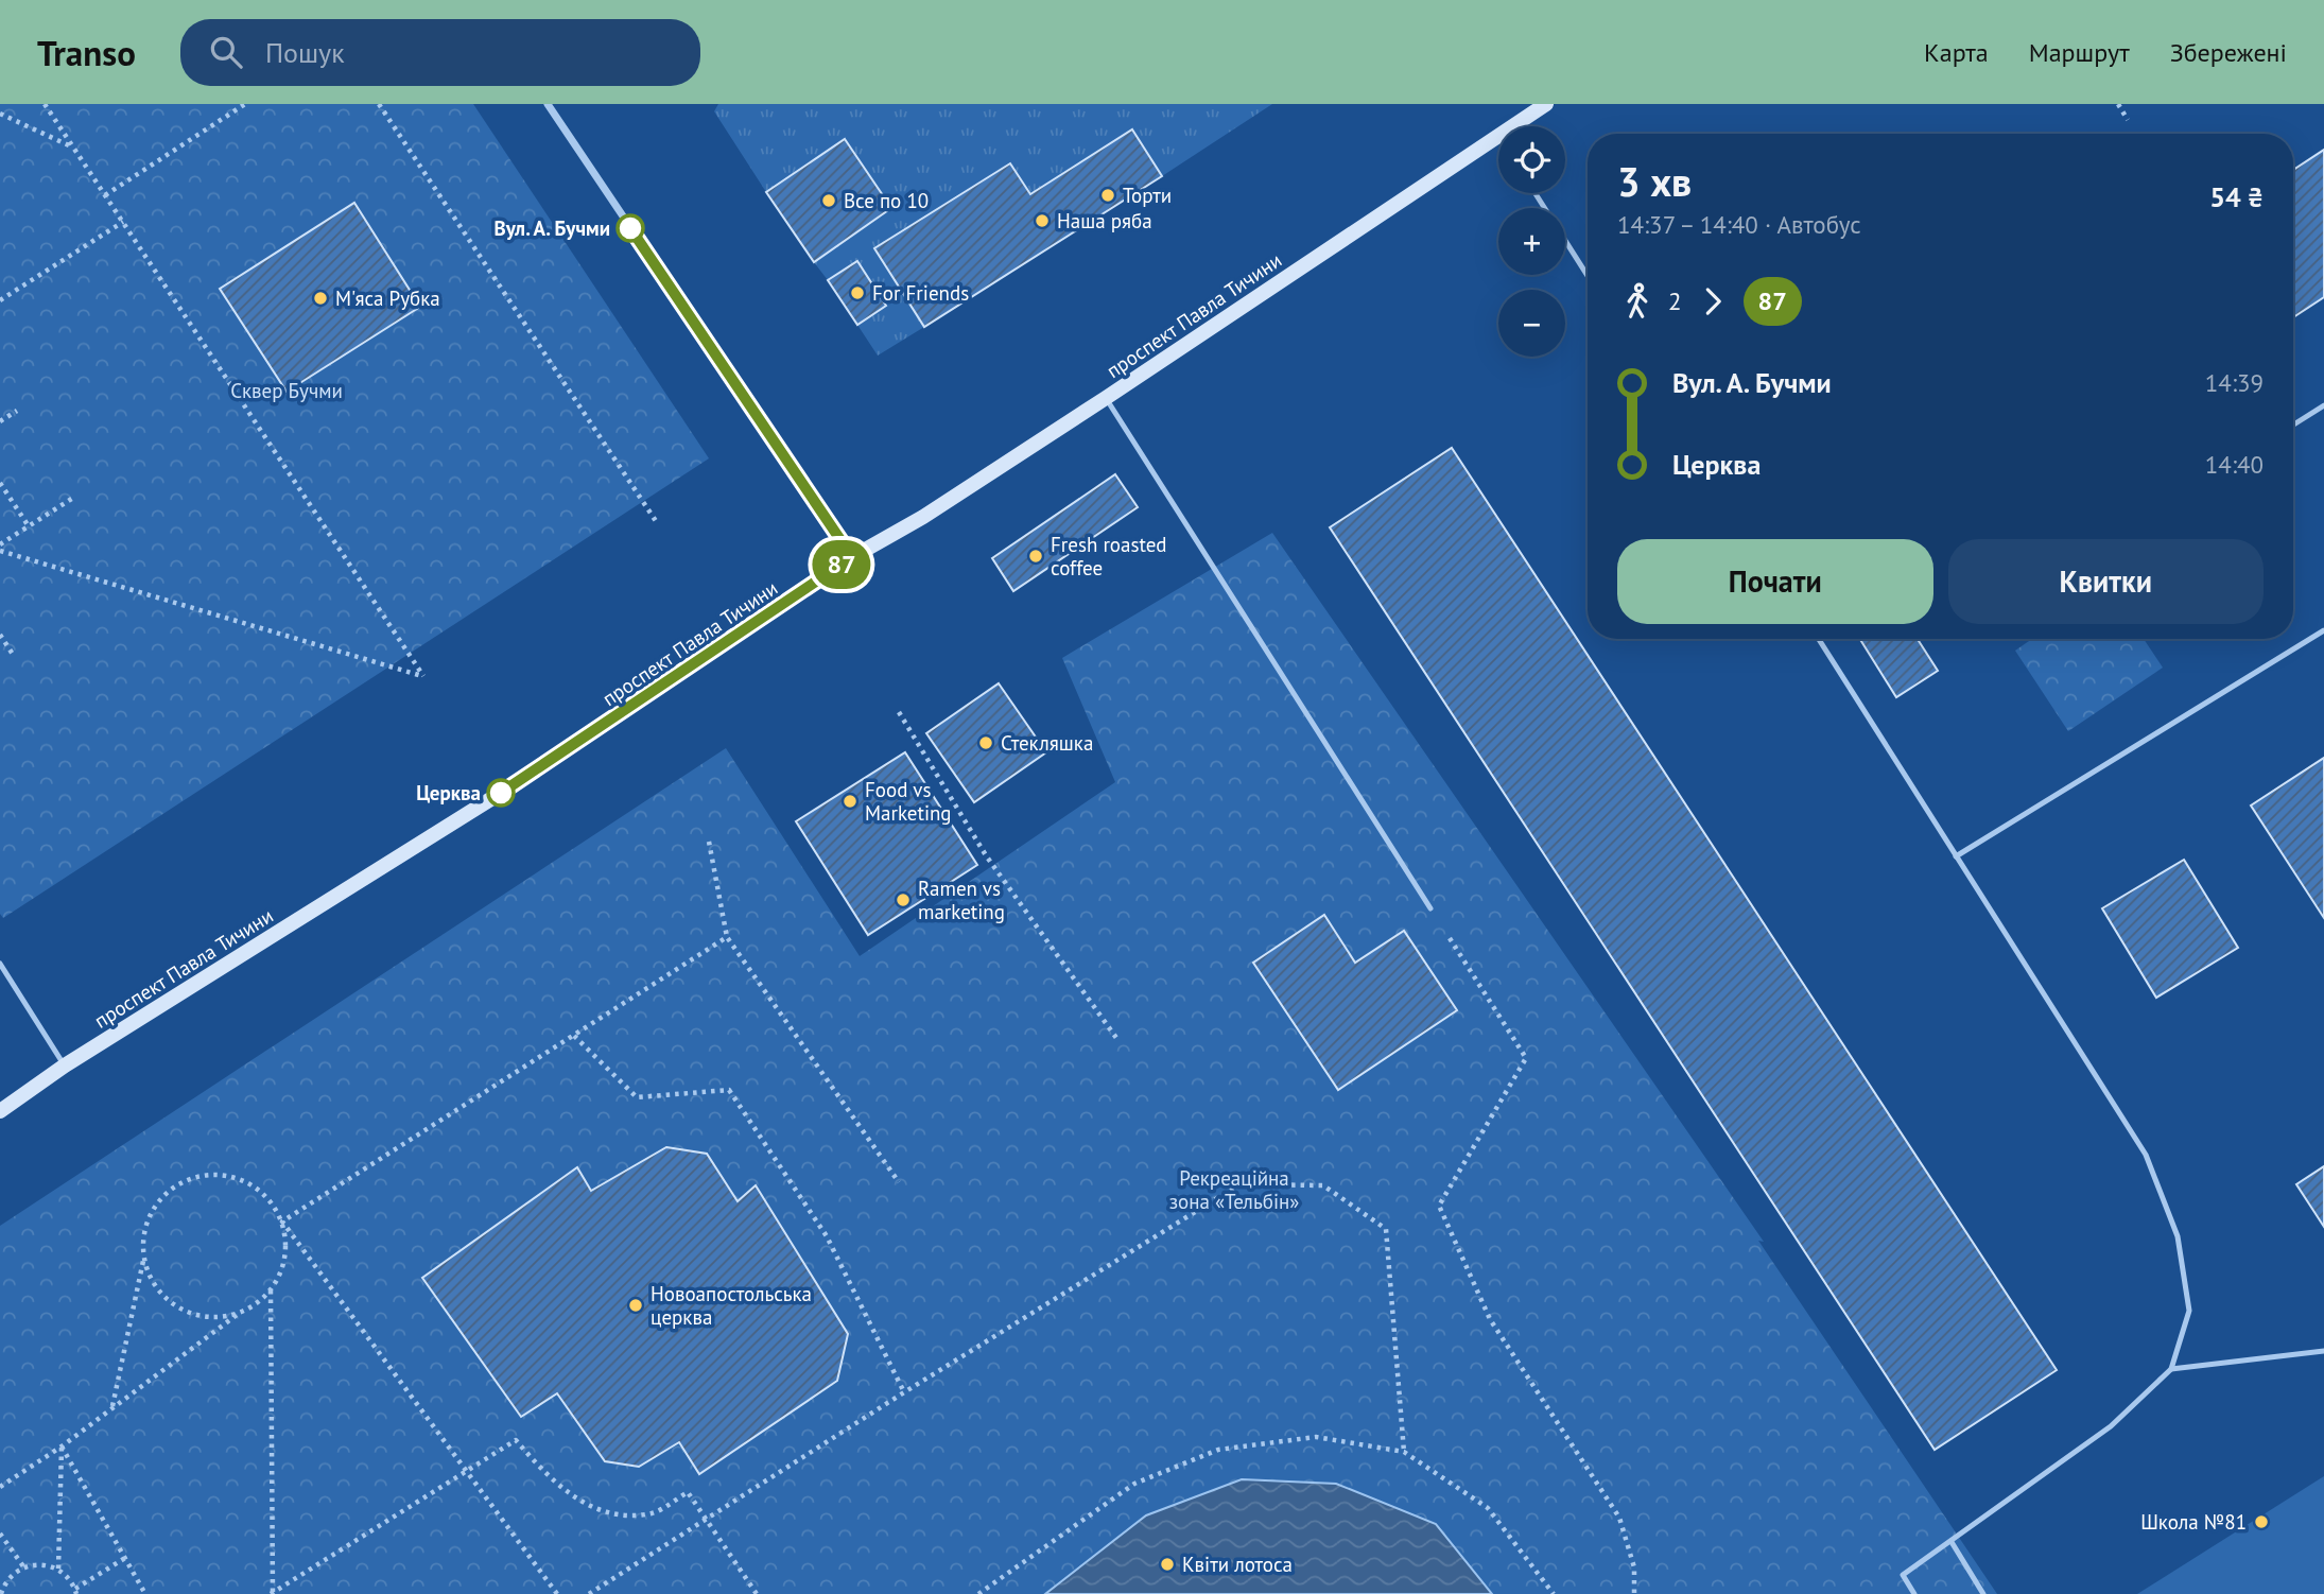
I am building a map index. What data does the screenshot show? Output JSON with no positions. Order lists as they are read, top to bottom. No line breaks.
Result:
{"streets":{"street":["проспект Павла Тичини"]},"parks":["Сквер Бучми","Рекреаційна зона «Тельбін»"],"places":["Торти","Все по 10","Наша ряба","Вул. А. Бучми","For Friends","М'яса Рубка","Fresh roasted coffee","Стекляшка","Церква","Food vs Marketing","Ramen vs marketing","Новоапостольська церква","Школа №81","Квіти лотоса"],"lines":["bus line 87"],"page":{"header":"Transo","search":"Пошук","nav":["Карта","Маршрут","Збережені"],"on_map":"87","map_buttons":["+","−"],"heading":["3 хв","14:37 – 14:40 · Автобус","54 ₴"],"legs":["2","87"],"list":[{"name":"Вул. А. Бучми","value":"14:39"},{"name":"Церква","value":"14:40"}],"buttons":["Почати","Квитки"]}}
